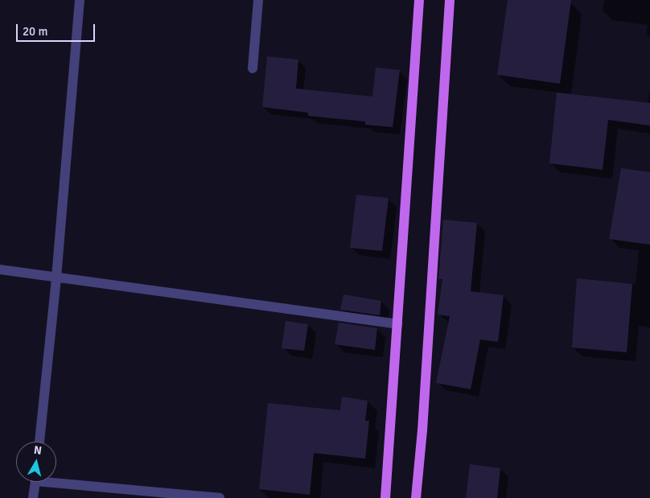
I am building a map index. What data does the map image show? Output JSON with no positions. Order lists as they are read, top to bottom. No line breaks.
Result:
{"scale_bar":"20 m","north":"top"}
